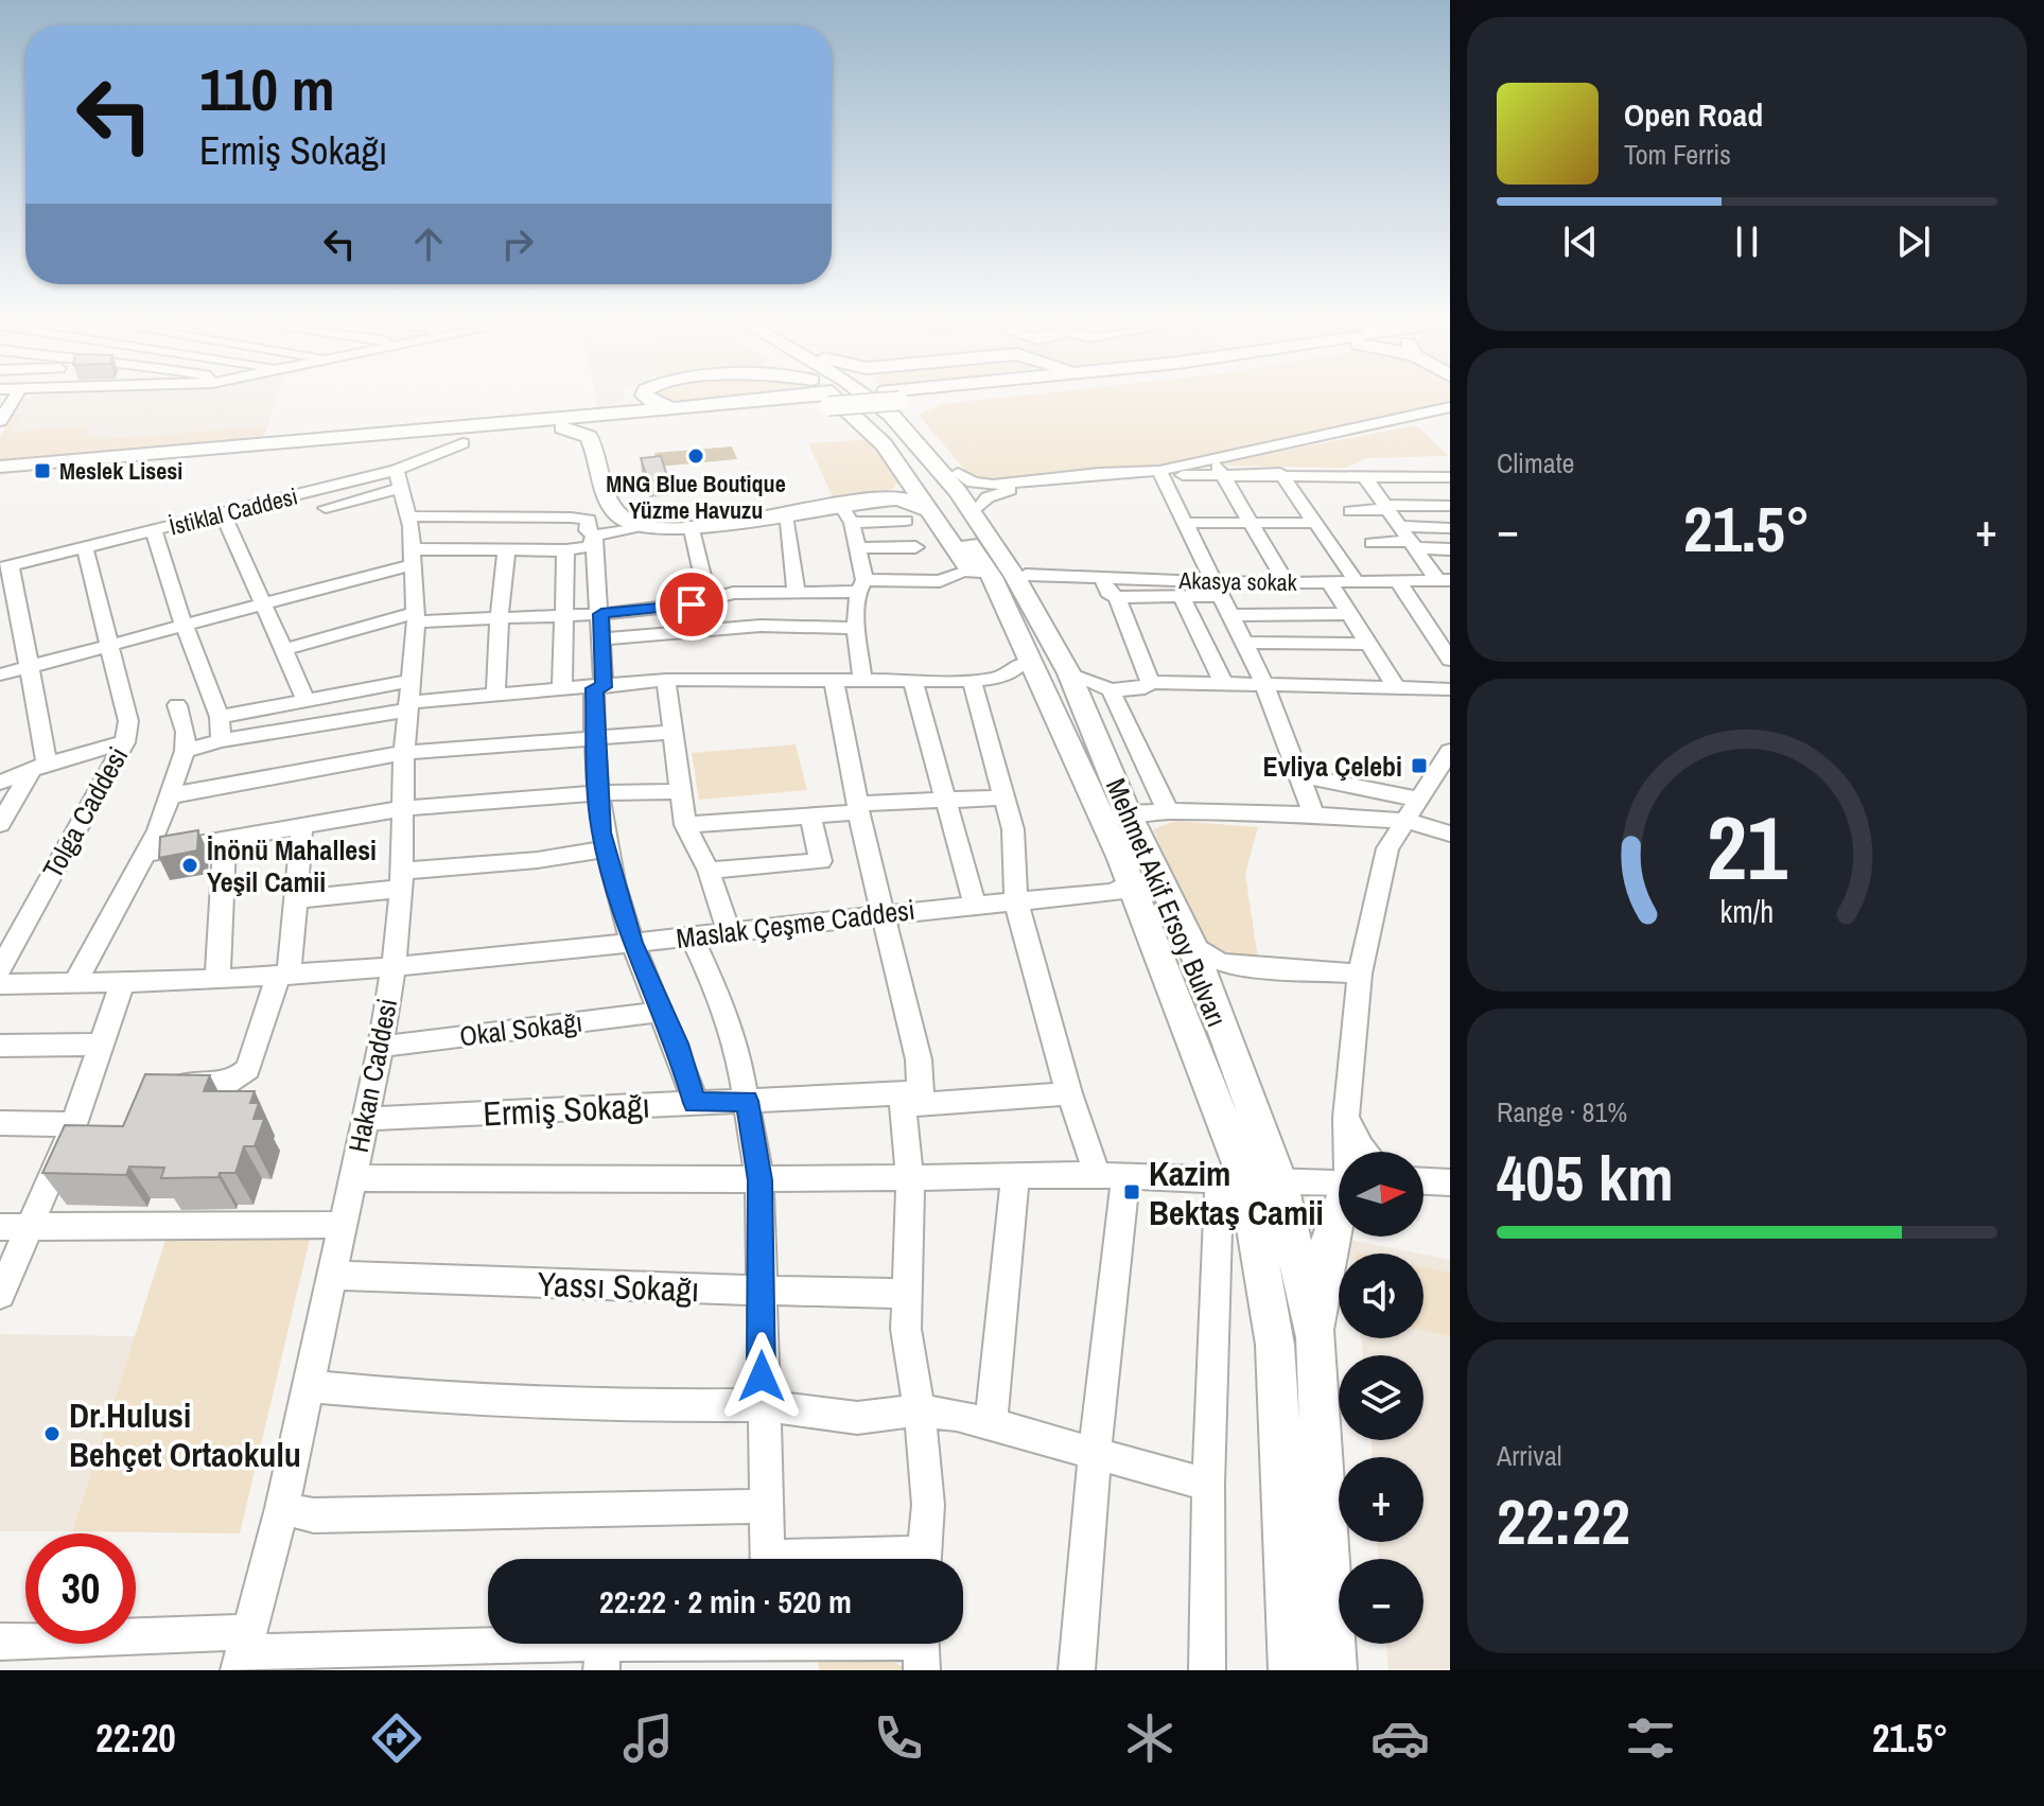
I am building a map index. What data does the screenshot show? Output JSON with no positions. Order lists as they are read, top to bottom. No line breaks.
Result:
{"streets":{"main road":["Mehmet Akif Ersoy Bulvarı"],"street":["İstiklal Caddesi","Akasya sokak","Tolga Caddesi","Maslak Çeşme Caddesi","Okal Sokağı","Hakan Caddesi","Ermiş Sokağı","Yassı Sokağı"]},"crossings":[["İstiklal Caddesi","Tolga Caddesi"],["İstiklal Caddesi","Hakan Caddesi"],["Mehmet Akif Ersoy Bulvarı","Maslak Çeşme Caddesi"],["Maslak Çeşme Caddesi","Hakan Caddesi"],["Okal Sokağı","Hakan Caddesi"],["Hakan Caddesi","Ermiş Sokağı"],["Hakan Caddesi","Yassı Sokağı"]],"places":{"other":["MNG Blue Boutique Yüzme Havuzu","İnönü Mahallesi Yeşil Camii","Dr.Hulusi Behçet Ortaokulu"],"transit":["Meslek Lisesi","Evliya Çelebi","Kazim Bektaş Camii"]},"north":"right","page":{"turn":["110 m","Ermiş Sokağı"],"song":["Open Road","Tom Ferris"],"tile":["Climate",["Range · 81%","405 km"],["Arrival","22:22"]],"heat":["−","21.5°","+"],"map_buttons":["+","−"],"limit":"30","trip":"22:22 · 2 min · 520 m","tabs":["22:20","21.5°"],"gauge":["21","km/h"]}}
